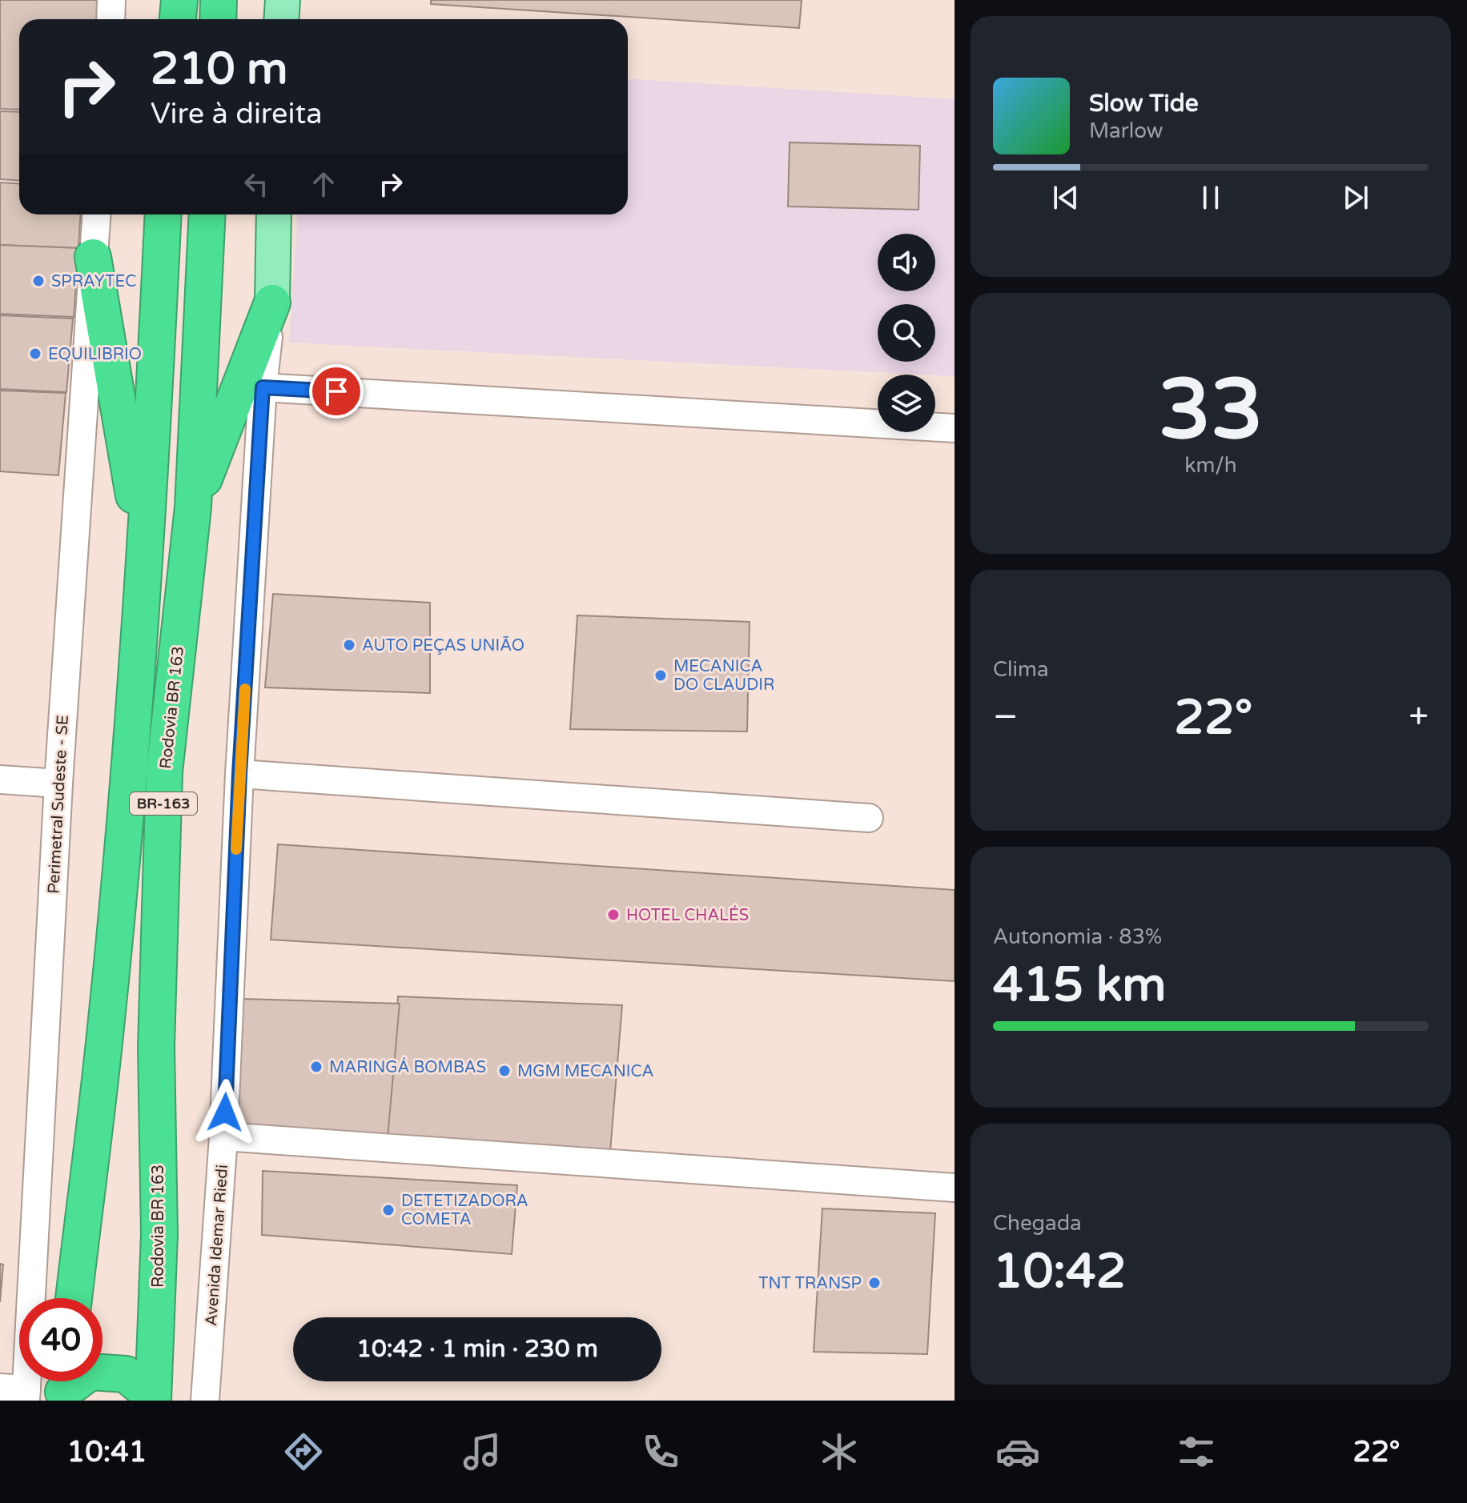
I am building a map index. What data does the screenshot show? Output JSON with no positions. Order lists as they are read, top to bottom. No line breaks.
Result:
{"streets":{"highway":["Rodovia BR 163","BR-163"],"main road":["Avenida Idemar Riedi"],"street":["Perimetral Sudeste - SE"]},"places":["SPRAYTEC","EQUILIBRIO","AUTO PEÇAS UNIÃO","MECANICA DO CLAUDIR","HOTEL CHALÉS","MARINGÁ BOMBAS","MGM MECANICA","DETETIZADORA COMETA","TNT TRANSP"],"page":{"turn":["210 m","Vire à direita"],"song":["Slow Tide","Marlow"],"tile":[["33","km/h"],"Clima",["Autonomia · 83%","415 km"],["Chegada","10:42"]],"heat":["−","22°","+"],"limit":"40","trip":"10:42 · 1 min · 230 m","tabs":["10:41","22°"]}}
